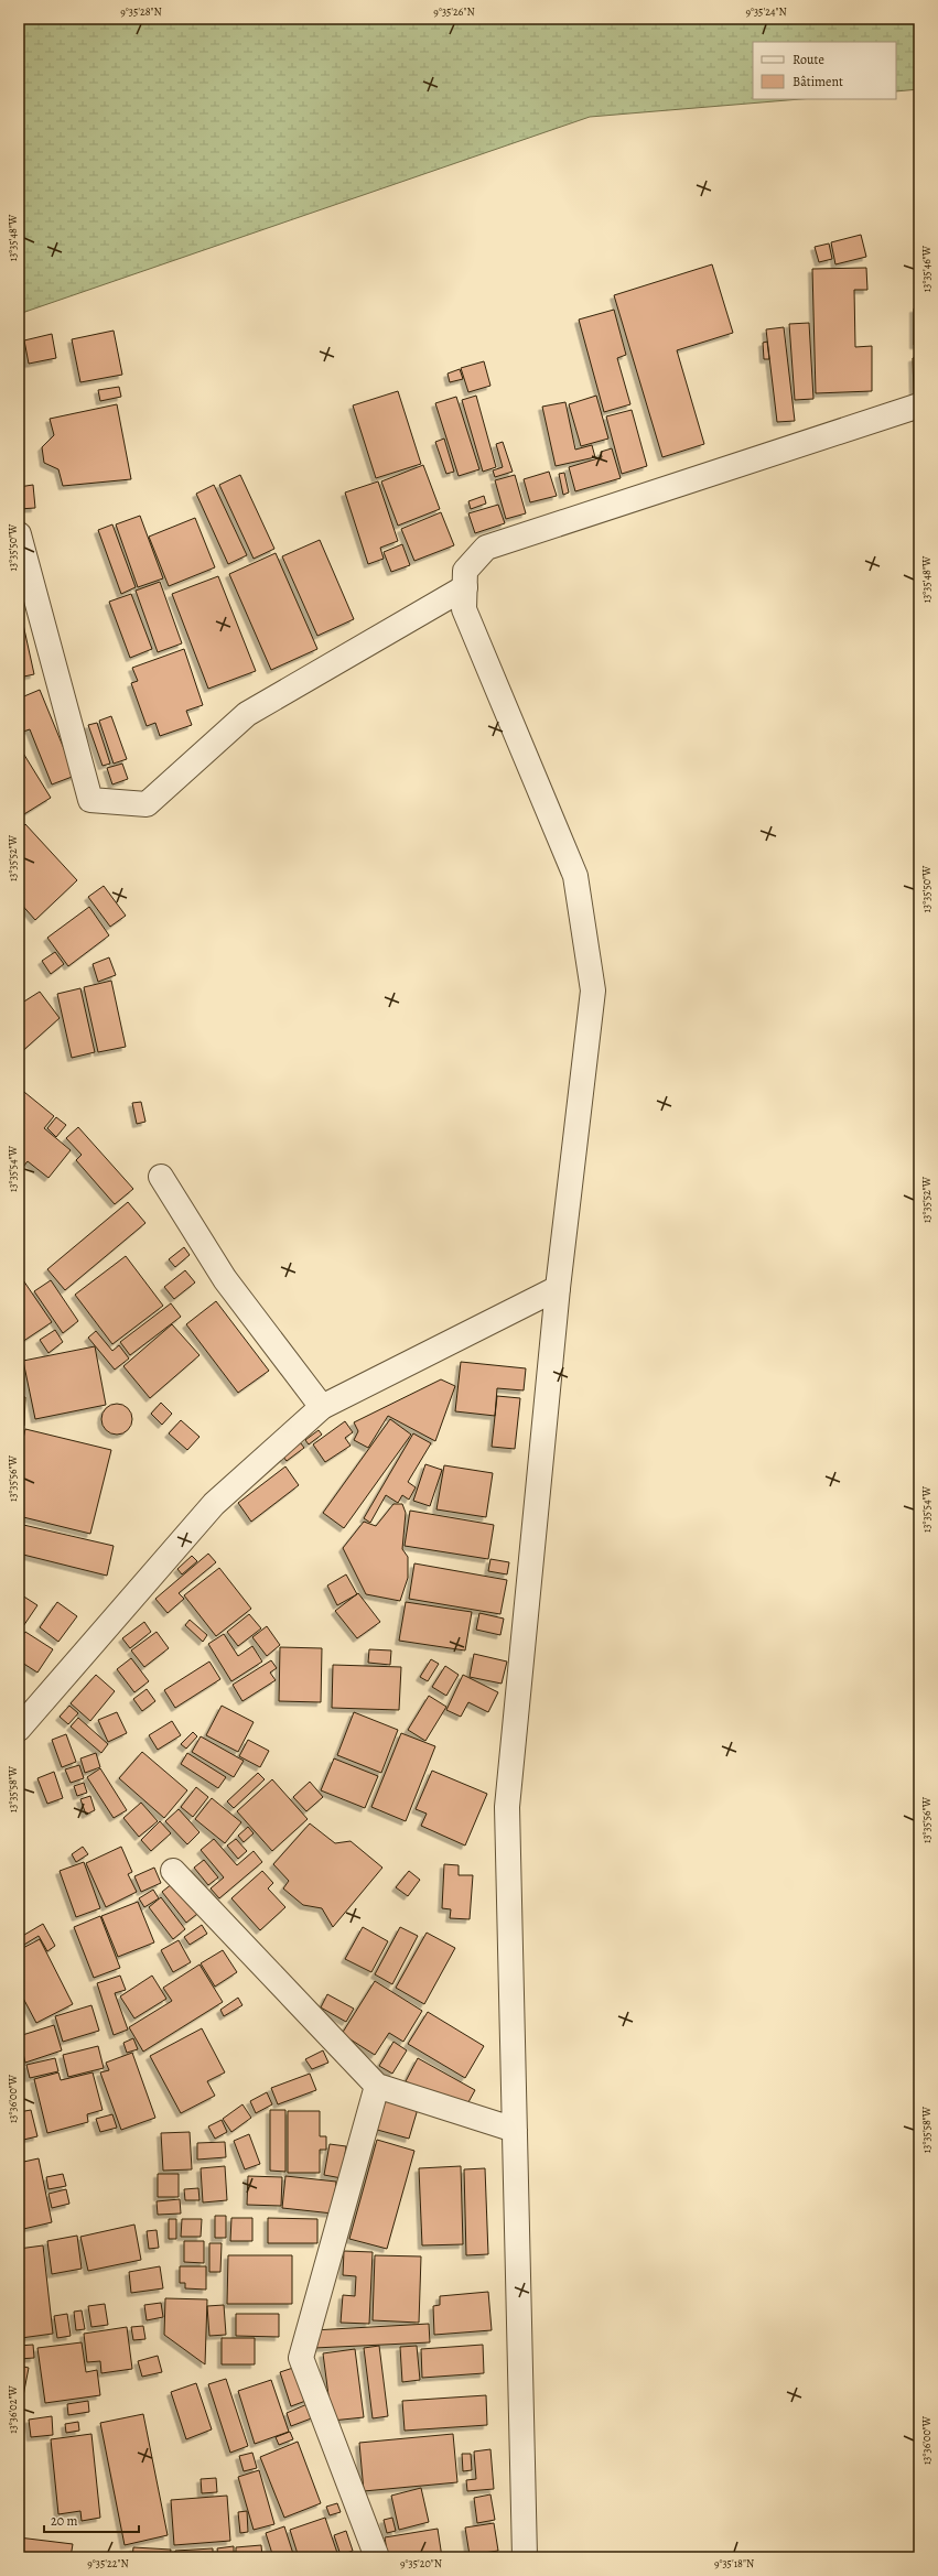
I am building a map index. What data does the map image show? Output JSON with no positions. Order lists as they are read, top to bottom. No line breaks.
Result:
{"legend":["Route","Bâtiment"],"scale_bar":"20 m","coordinates":["9°35'28\"N","9°35'26\"N","9°35'24\"N","13°35'48\"W","13°35'46\"W","13°35'50\"W","13°35'52\"W","13°35'54\"W","13°35'56\"W","13°35'58\"W","13°36'00\"W","13°36'02\"W","9°35'22\"N","9°35'20\"N","9°35'18\"N"]}
